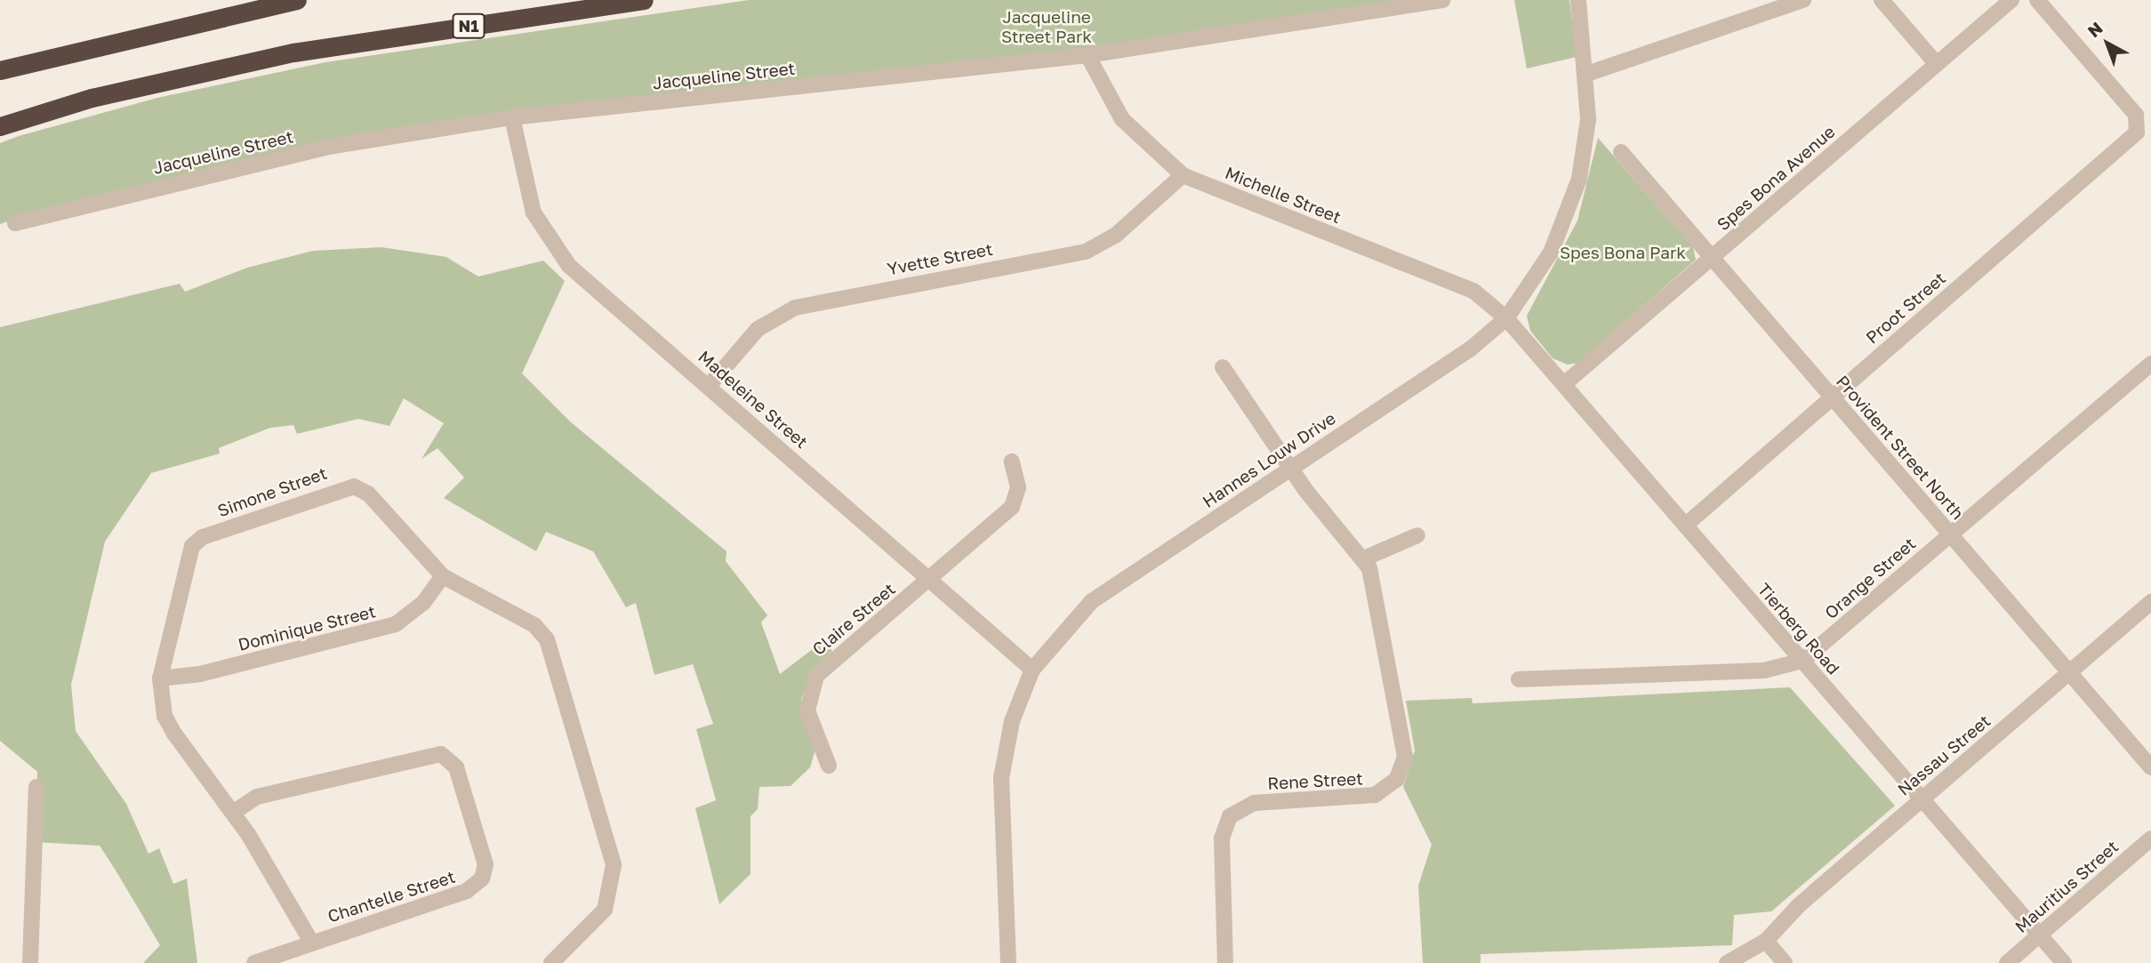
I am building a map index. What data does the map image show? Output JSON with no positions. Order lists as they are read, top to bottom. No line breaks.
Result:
{"streets":{"highway":["N1"],"street":["Jacqueline Street","Spes Bona Avenue","Michelle Street","Yvette Street","Proot Street","Madeleine Street","Provident Street North","Hannes Louw Drive","Simone Street","Orange Street","Claire Street","Dominique Street","Tierberg Road","Nassau Street","Rene Street","Mauritius Street","Chantelle Street"]},"crossings":[["Jacqueline Street","Michelle Street"],["Jacqueline Street","Madeleine Street"],["Spes Bona Avenue","Provident Street North"],["Spes Bona Avenue","Tierberg Road"],["Michelle Street","Yvette Street"],["Michelle Street","Hannes Louw Drive"],["Michelle Street","Tierberg Road"],["Yvette Street","Madeleine Street"],["Proot Street","Provident Street North"],["Proot Street","Tierberg Road"],["Madeleine Street","Hannes Louw Drive"],["Madeleine Street","Claire Street"],["Provident Street North","Orange Street"],["Provident Street North","Nassau Street"],["Hannes Louw Drive","Tierberg Road"],["Hannes Louw Drive","Rene Street"],["Simone Street","Dominique Street"],["Simone Street","Chantelle Street"],["Orange Street","Tierberg Road"],["Tierberg Road","Nassau Street"],["Tierberg Road","Mauritius Street"]],"parks":["Jacqueline Street Park","Spes Bona Park"],"north":"top left"}
